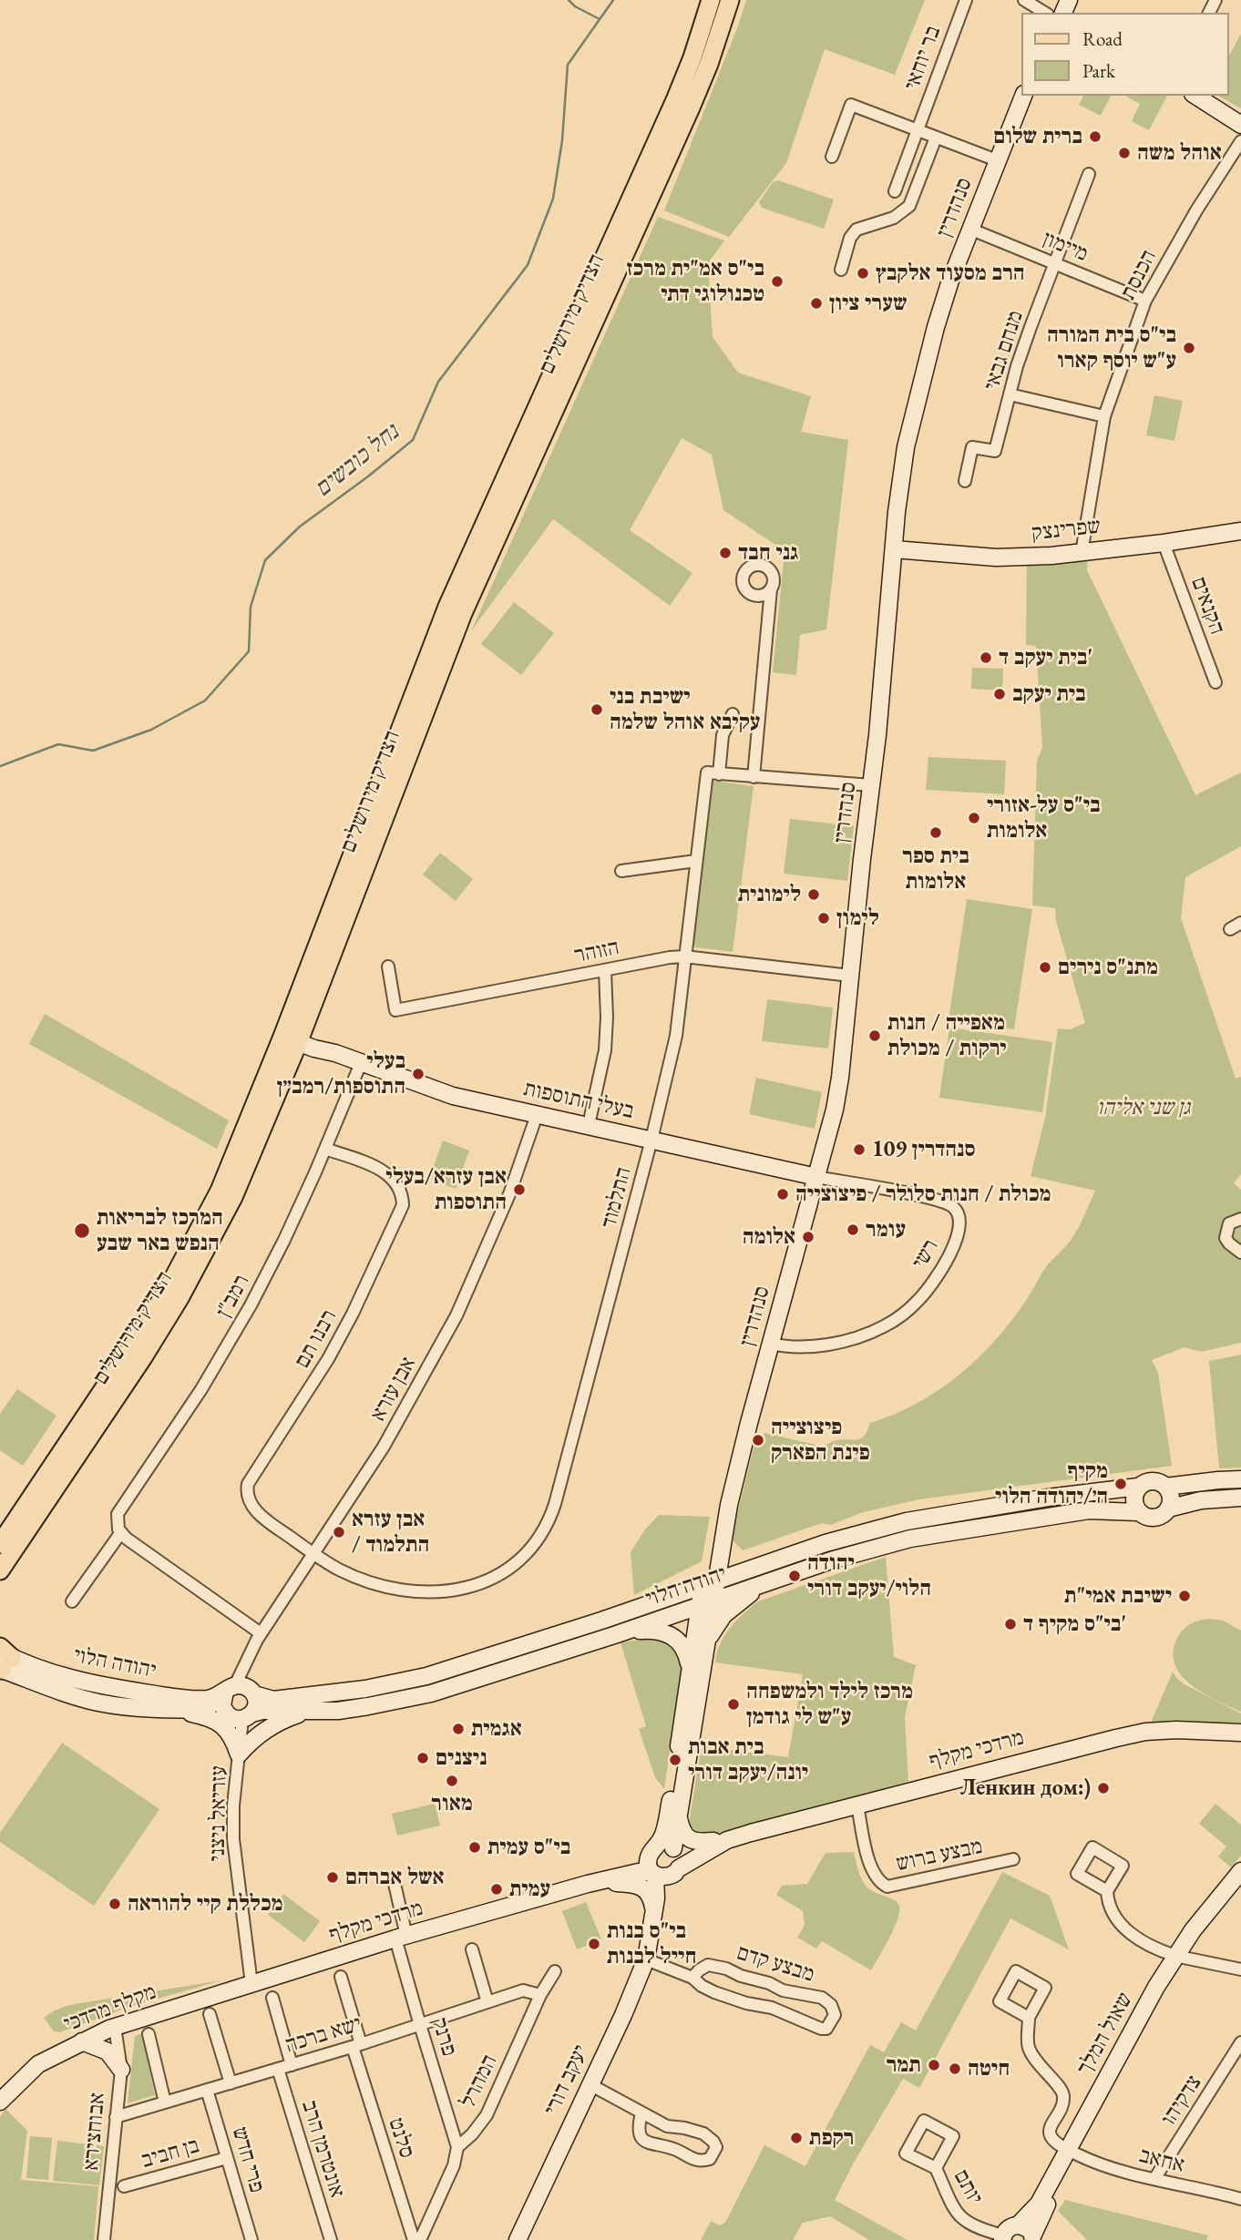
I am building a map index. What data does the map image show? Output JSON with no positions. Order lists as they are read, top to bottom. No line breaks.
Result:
{"streets":{"main road":["הצדיק מירושלים"],"street":["בר יוחאי","סנהדרין","מיימון","הכנסת","מנחם גבאי","שפרינצק","הקנאים","הזוהר","בעלי התוספות","התלמוד","רשי","רמב\"ן","רבנו תם","אבן עזרא","יהודה הלוי","מרדכי מקלף","עזריאל ניצני","מבצע ברוש","מבצע קדם","מקלף מרדכי","שאול המלך","ישא ברכה","פרנק","יעקב דורי","המהרל","צדקיהו","אבוחצירא","סלנט","אונטרמן הרב","בן חביב","פרי חדש","אחאב","יותם"]},"crossings":[["סנהדרין","מיימון"],["סנהדרין","שפרינצק"],["סנהדרין","הזוהר"],["סנהדרין","בעלי התוספות"],["סנהדרין","רשי"],["סנהדרין","יהודה הלוי"],["סנהדרין","יעקב דורי"],["מיימון","הכנסת"],["מיימון","מנחם גבאי"],["הכנסת","שפרינצק"],["הצדיק מירושלים","בעלי התוספות"],["שפרינצק","הקנאים"],["הזוהר","התלמוד"],["בעלי התוספות","התלמוד"],["בעלי התוספות","רשי"],["בעלי התוספות","רמב\"ן"],["בעלי התוספות","אבן עזרא"],["התלמוד","רבנו תם"],["התלמוד","אבן עזרא"],["רמב\"ן","רבנו תם"],["רבנו תם","אבן עזרא"],["אבן עזרא","יהודה הלוי"],["אבן עזרא","עזריאל ניצני"],["יהודה הלוי","עזריאל ניצני"],["יהודה הלוי","יעקב דורי"],["מרדכי מקלף","עזריאל ניצני"],["מרדכי מקלף","מבצע ברוש"],["מרדכי מקלף","מקלף מרדכי"],["מרדכי מקלף","פרנק"],["מרדכי מקלף","יעקב דורי"],["עזריאל ניצני","מקלף מרדכי"],["מבצע קדם","יעקב דורי"],["מקלף מרדכי","אבוחצירא"],["שאול המלך","אחאב"],["שאול המלך","יותם"],["ישא ברכה","פרנק"],["ישא ברכה","המהרל"],["ישא ברכה","אבוחצירא"],["ישא ברכה","סלנט"],["ישא ברכה","אונטרמן הרב"],["ישא ברכה","פרי חדש"],["פרנק","המהרל"],["צדקיהו","אחאב"],["בן חביב","פרי חדש"]],"water":["נחל כובשים"],"parks":["גן שני אליהו"],"places":["ברית שלום","אוהל משה","הרב מסעוד אלקבץ","בי\"ס אמ\"ית מרכז טכנולוגי דתי","שערי ציון","בי\"ס בית המורה ע\"ש יוסף קארו","גני חבד","בית יעקב ד'","בית יעקב","ישיבת בני עקיבא אוהל שלמה","בי\"ס על-אזורי אלומות","בית ספר אלומות","לימונית","לימון","מתנ\"ס נירים","מאפייה / חנות ירקות / מכולת","בעלי התוספות/רמב״ן","סנהדרין 109","אבן עזרא/בעלי התוספות","מכולת / חנות סלולר / פיצוצייה","עומר","המרכז לבריאות הנפש באר שבע","אלומה","פיצוצייה פינת הפארק","מקיף ה׳/יהודה הלוי","אבן עזרא / התלמוד","יהודה הלוי/יעקב דורי","ישיבת אמי\"ת","בי\"ס מקיף ד'","מרכז לילד ולמשפחה ע\"ש לי גודמן","אגמית","ניצנים","בית אבות יונה/יעקב דורי","מאור","Ленкин дом:)","בי\"ס עמית","אשל אברהם","עמית","מכללת קיי להוראה","בי\"ס בנות חייל לבנות","תמר","חיטה","רקפת"],"legend":["Road","Park"]}
